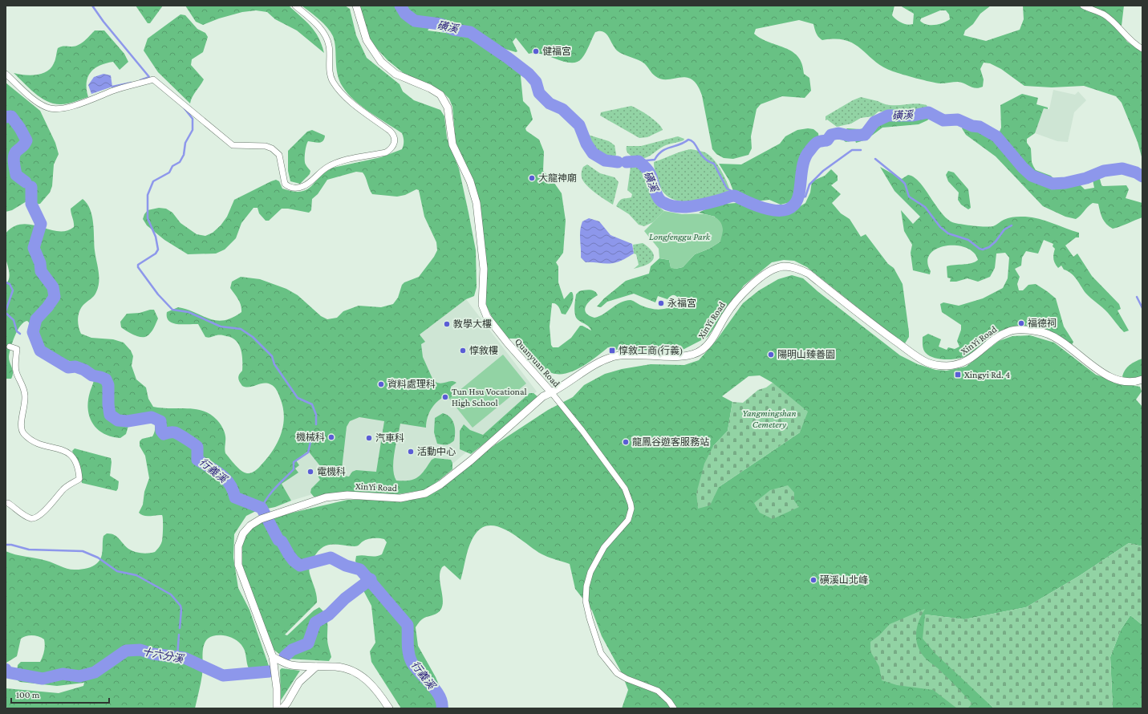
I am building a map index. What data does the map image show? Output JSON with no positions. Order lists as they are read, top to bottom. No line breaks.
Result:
{"streets":{"street":["XinYi Road","Quanyuan Road"]},"crossings":[["XinYi Road","Quanyuan Road"]],"water":["磺溪","行義溪","十六分溪"],"parks":["Longfenggu Park","Yangmingshan Cemetery"],"places":{"other":["健福宮","大龍神廟","永福宮","福德祠","教學大樓","惇敘樓","陽明山臻善園","資料處理科","Tun Hsu Vocational High School","機械科","汽車科","龍鳳谷遊客服務站","活動中心","電機科","磺溪山北峰"],"transit":["惇敘工商(行義)","Xingyi Rd. 4"]},"scale_bar":"100 m"}
